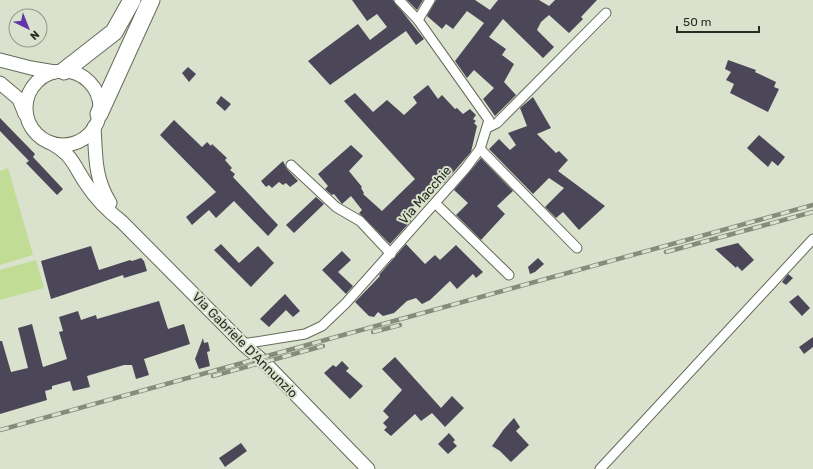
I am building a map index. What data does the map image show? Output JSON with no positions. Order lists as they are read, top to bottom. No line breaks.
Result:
{"streets":{"street":["Via Macchie","Via Gabriele D'Annunzio"]},"crossings":[["Via Macchie","Via Gabriele D'Annunzio"]],"scale_bar":"50 m","north":"bottom right"}
